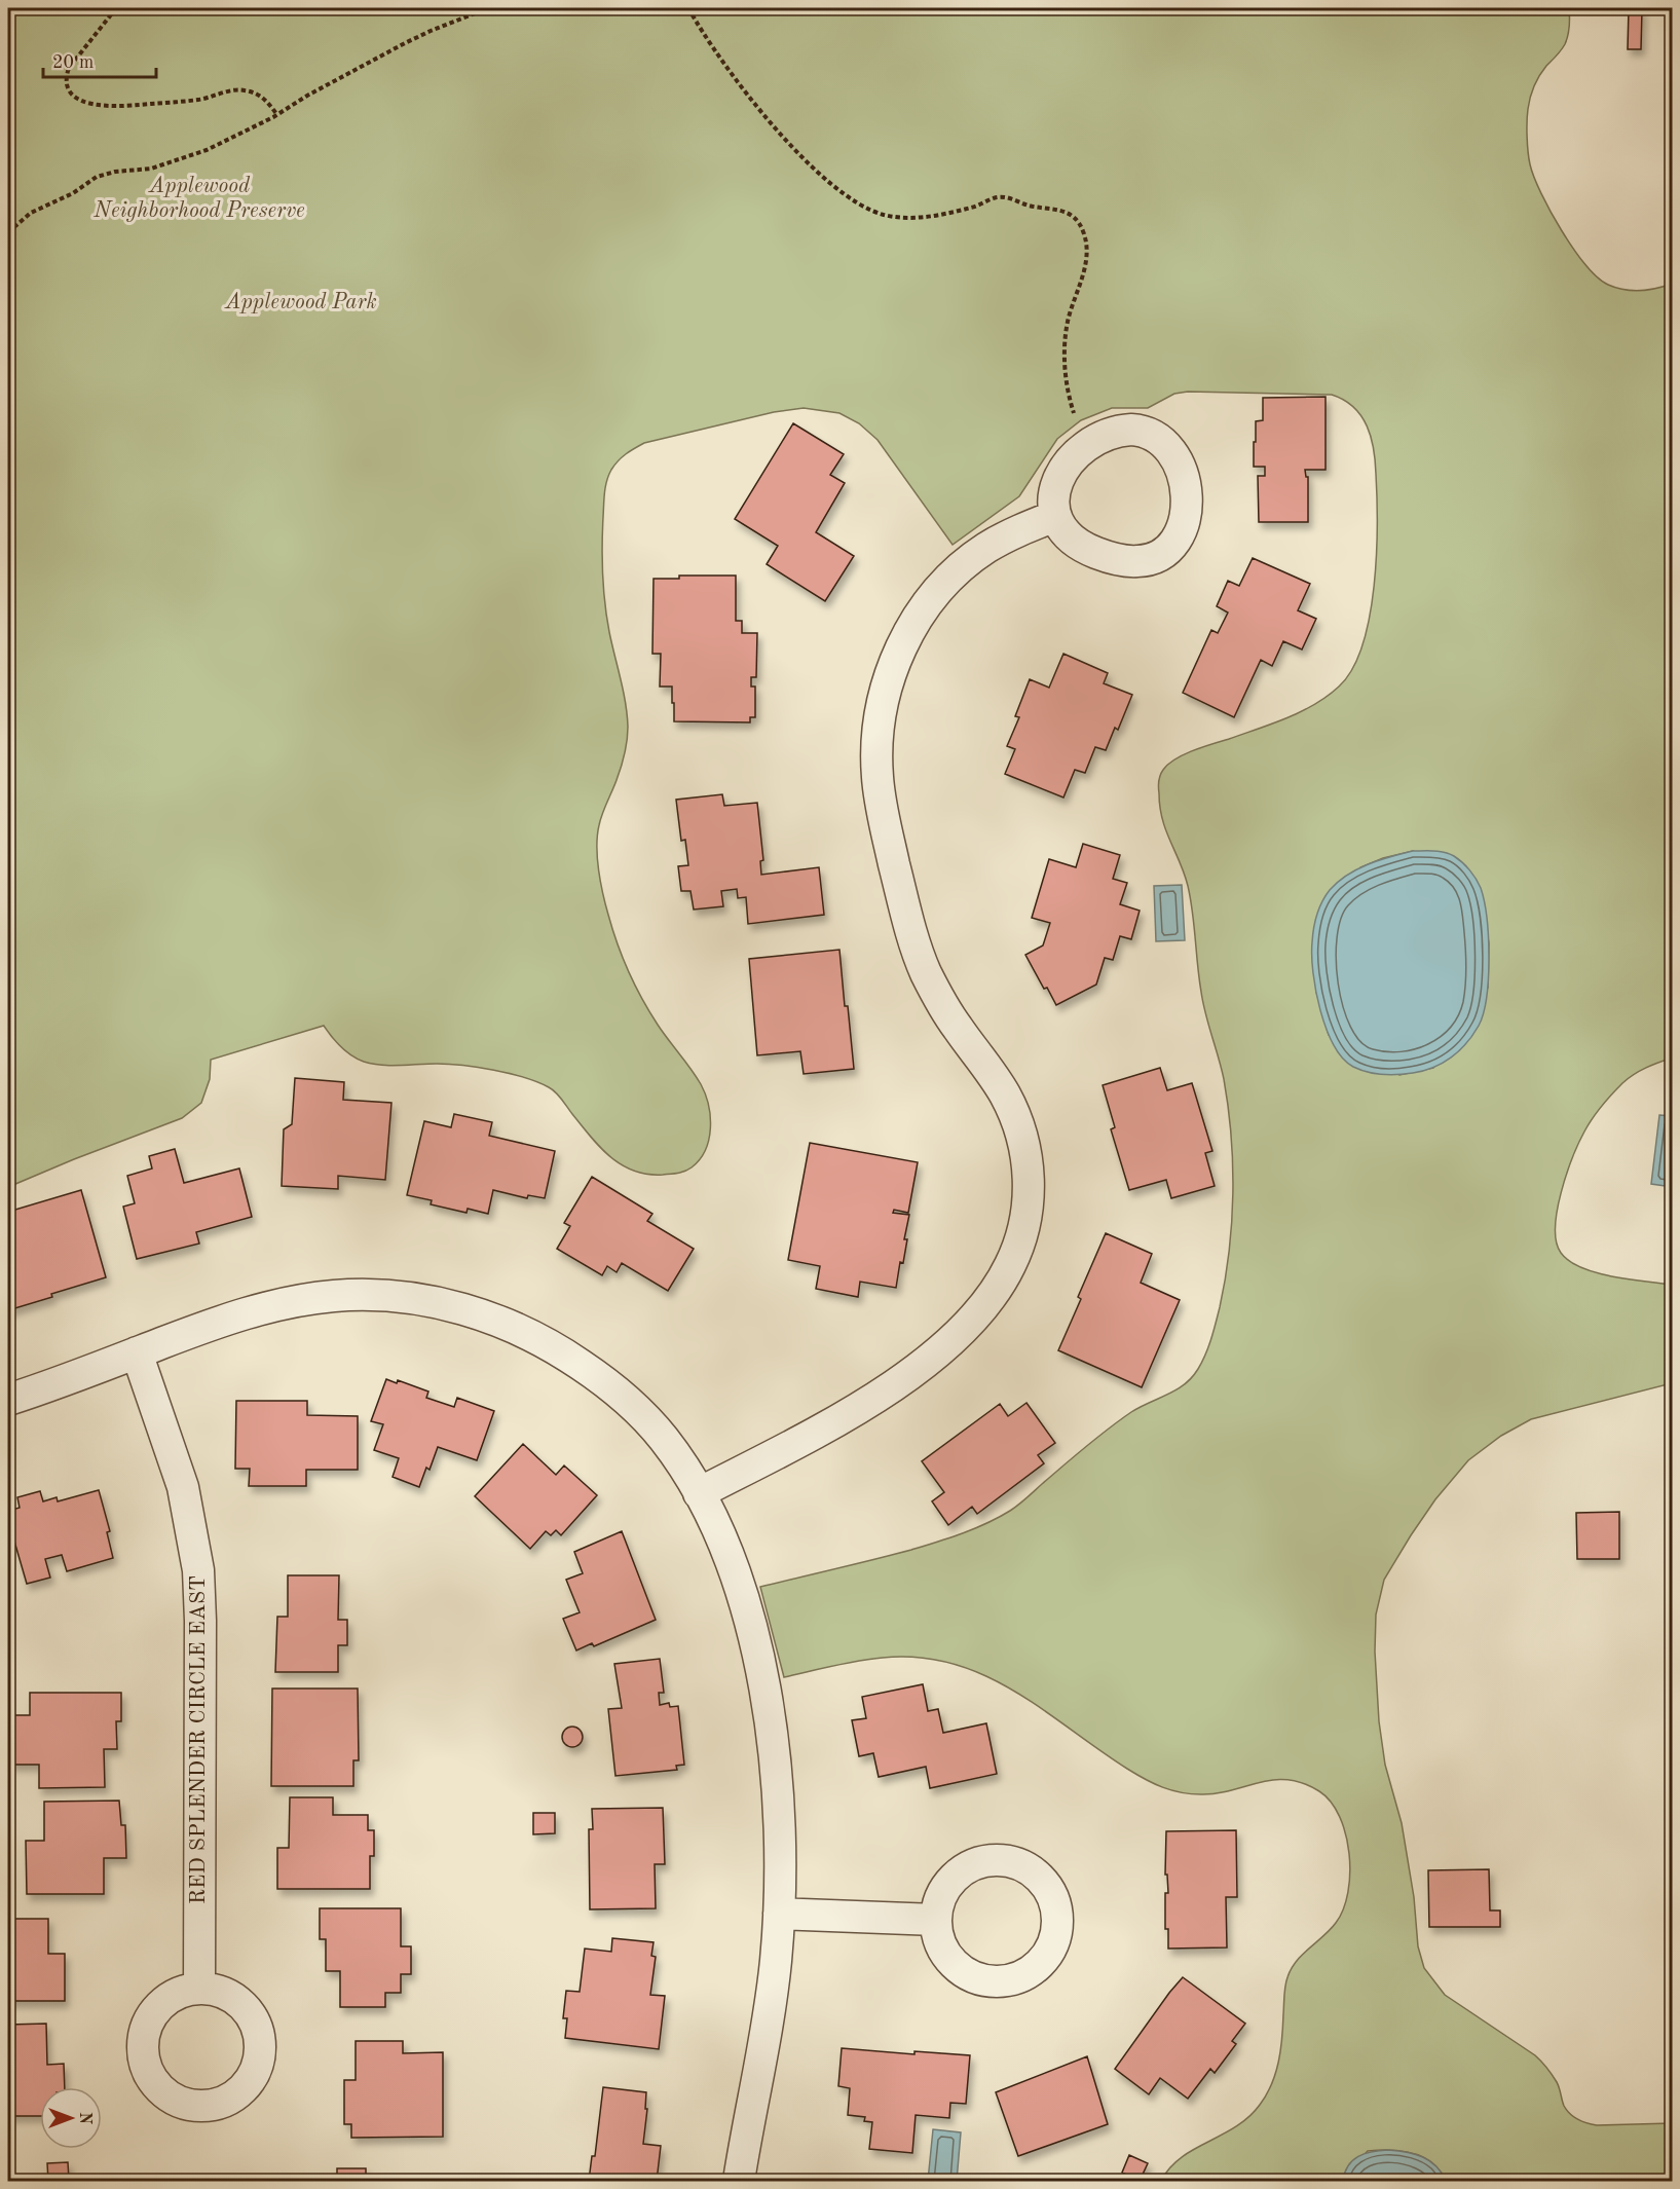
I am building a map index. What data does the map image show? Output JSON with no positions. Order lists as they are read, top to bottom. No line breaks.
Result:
{"streets":{"street":["RED SPLENDER CIRCLE EAST"]},"parks":["Applewood Neighborhood Preserve","Applewood Park"],"scale_bar":"20 m","north":"right"}
